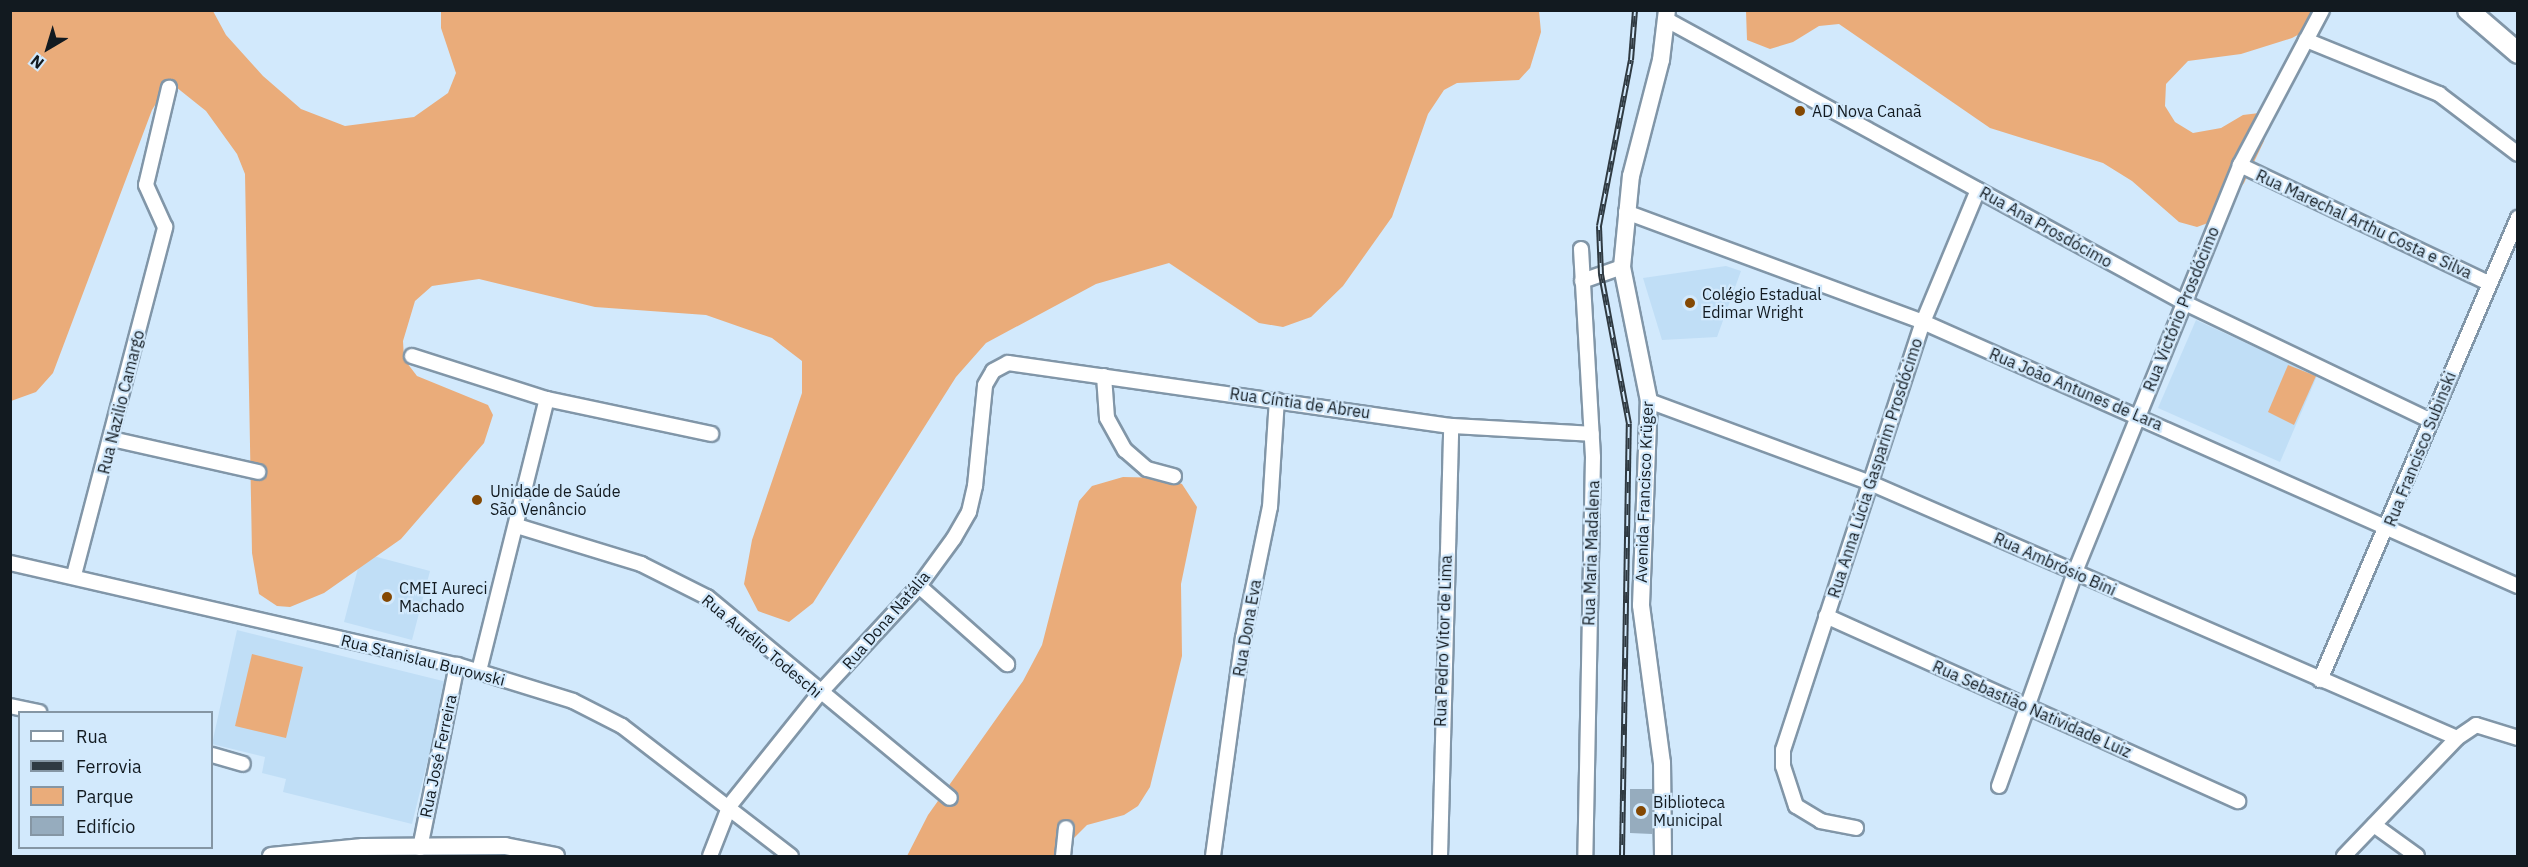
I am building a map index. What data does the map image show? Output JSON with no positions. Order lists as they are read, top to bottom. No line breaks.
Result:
{"streets":{"main road":["Avenida Francisco Krüger"],"street":["Rua Marechal Arthu Costa e Silva","Rua Ana Prosdócimo","Rua Victório Prosdócimo","Rua João Antunes de Lara","Rua Nazilio Camargo","Rua Cíntia de Abreu","Rua Francisco Subinski","Rua Anna Lúcia Gasparim Prosdócimo","Rua Maria Madalena","Rua Ambrósio Bini","Rua Dona Natália","Rua Dona Eva","Rua Pedro Vitor de Lima","Rua Aurélio Todeschi","Rua Stanislau Burowski","Rua Sebastião Natividade Luiz","Rua José Ferreira"]},"crossings":[["Rua Marechal Arthu Costa e Silva","Rua Victório Prosdócimo"],["Rua Marechal Arthu Costa e Silva","Rua Francisco Subinski"],["Rua Ana Prosdócimo","Rua Victório Prosdócimo"],["Rua Ana Prosdócimo","Rua Francisco Subinski"],["Rua Ana Prosdócimo","Rua Anna Lúcia Gasparim Prosdócimo"],["Rua Ana Prosdócimo","Avenida Francisco Krüger"],["Rua Victório Prosdócimo","Rua João Antunes de Lara"],["Rua Victório Prosdócimo","Rua Ambrósio Bini"],["Rua Victório Prosdócimo","Rua Sebastião Natividade Luiz"],["Rua João Antunes de Lara","Rua Francisco Subinski"],["Rua João Antunes de Lara","Rua Anna Lúcia Gasparim Prosdócimo"],["Rua João Antunes de Lara","Avenida Francisco Krüger"],["Rua Nazilio Camargo","Rua Stanislau Burowski"],["Rua Cíntia de Abreu","Rua Maria Madalena"],["Rua Cíntia de Abreu","Rua Dona Natália"],["Rua Cíntia de Abreu","Rua Dona Eva"],["Rua Cíntia de Abreu","Rua Pedro Vitor de Lima"],["Rua Francisco Subinski","Rua Ambrósio Bini"],["Rua Anna Lúcia Gasparim Prosdócimo","Rua Ambrósio Bini"],["Rua Anna Lúcia Gasparim Prosdócimo","Rua Sebastião Natividade Luiz"],["Avenida Francisco Krüger","Rua Ambrósio Bini"],["Rua Dona Natália","Rua Aurélio Todeschi"],["Rua Dona Natália","Rua Stanislau Burowski"],["Rua Stanislau Burowski","Rua José Ferreira"]],"places":["AD Nova Canaã","Colégio Estadual Edimar Wright","Unidade de Saúde São Venâncio","CMEI Aureci Machado","Biblioteca Municipal"],"legend":["Rua","Ferrovia","Parque","Edifício"],"north":"bottom left"}
